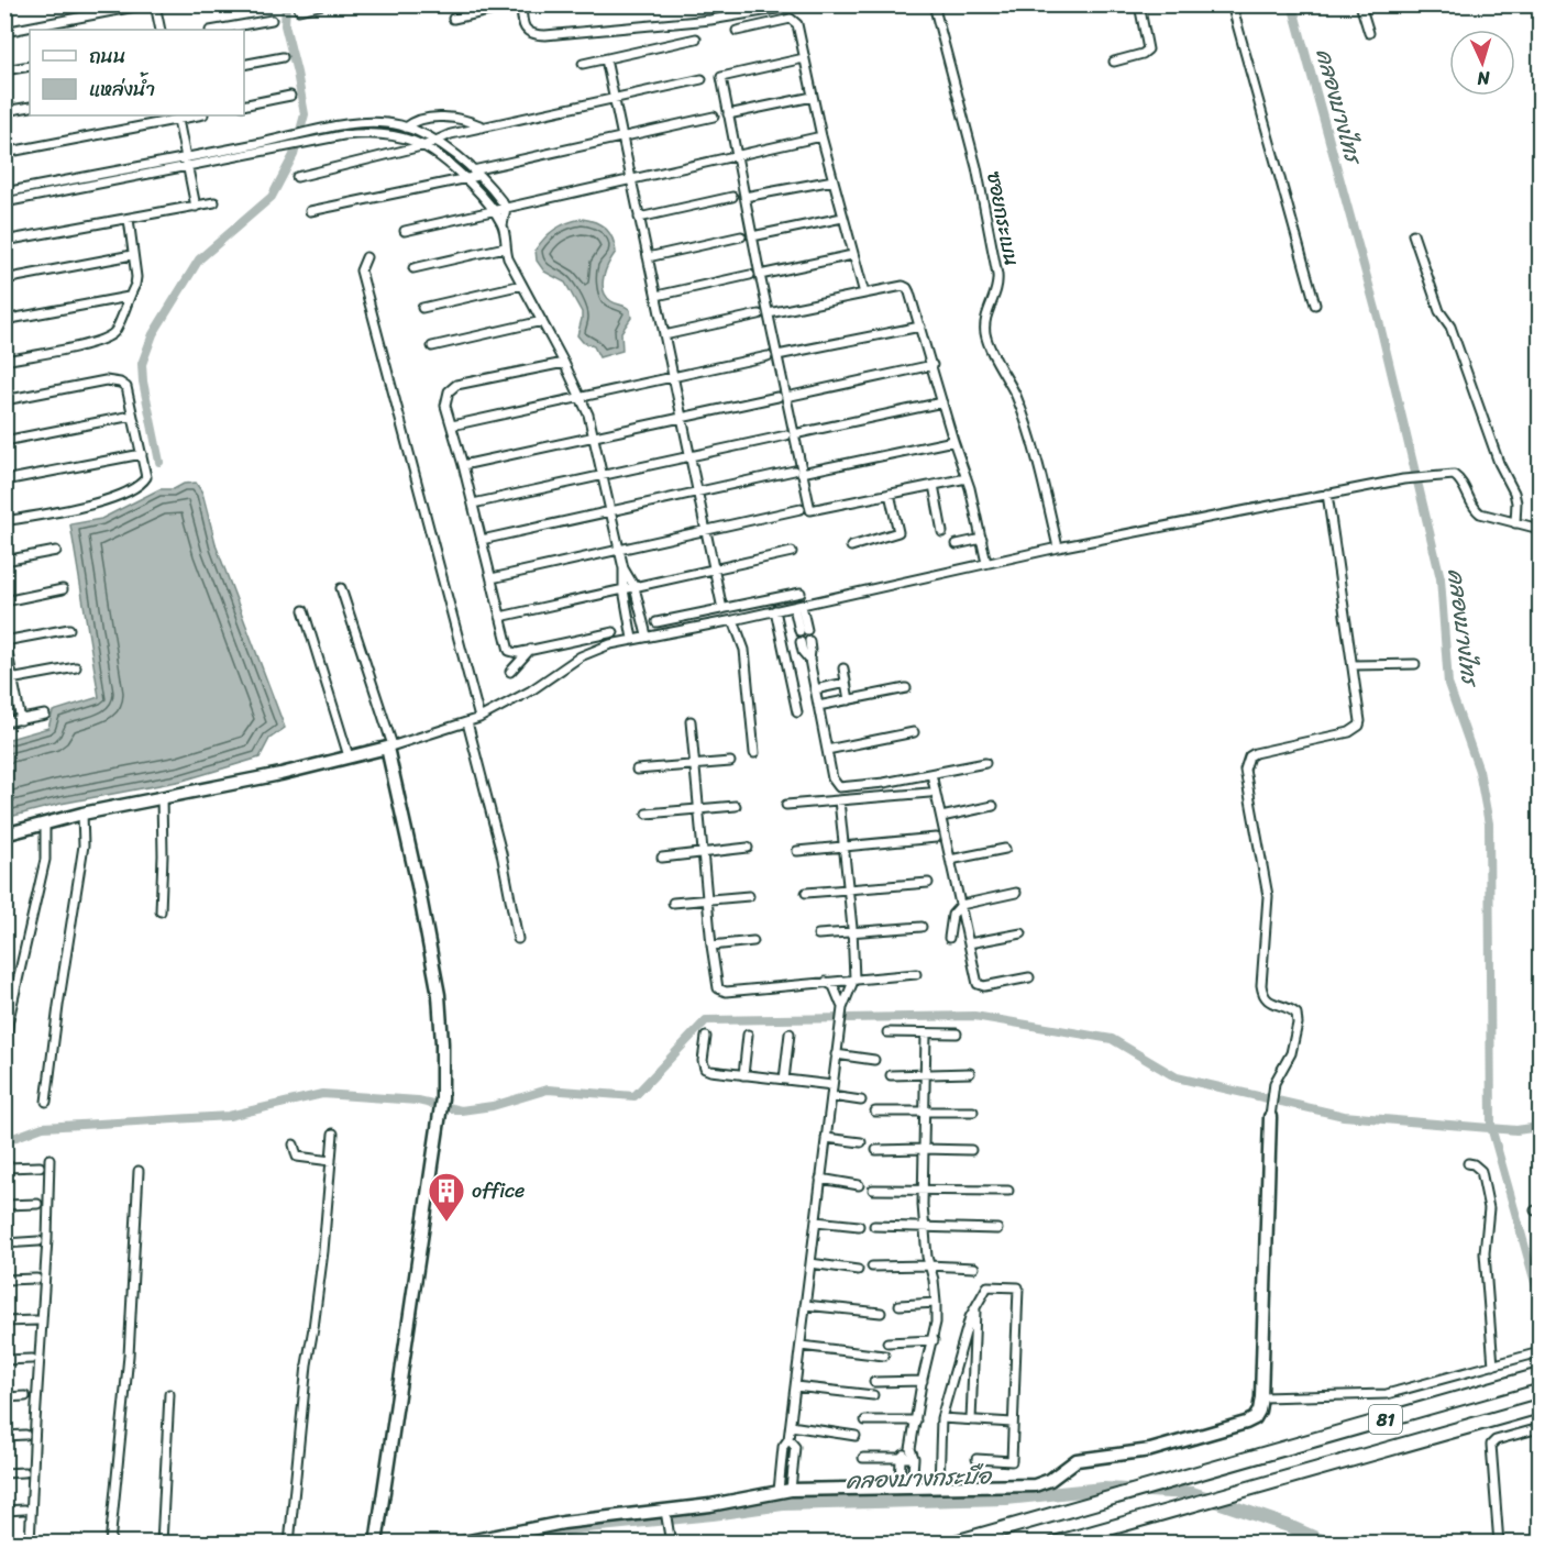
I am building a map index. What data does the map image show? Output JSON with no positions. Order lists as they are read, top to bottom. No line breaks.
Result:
{"streets":{"highway":["81"],"street":["ซอยกระเบน"]},"water":["คลองบางไทร","คลองบางกระบือ"],"places":{"building":["office"]},"legend":["ถนน","แหล่งน้ำ"],"north":"bottom"}
